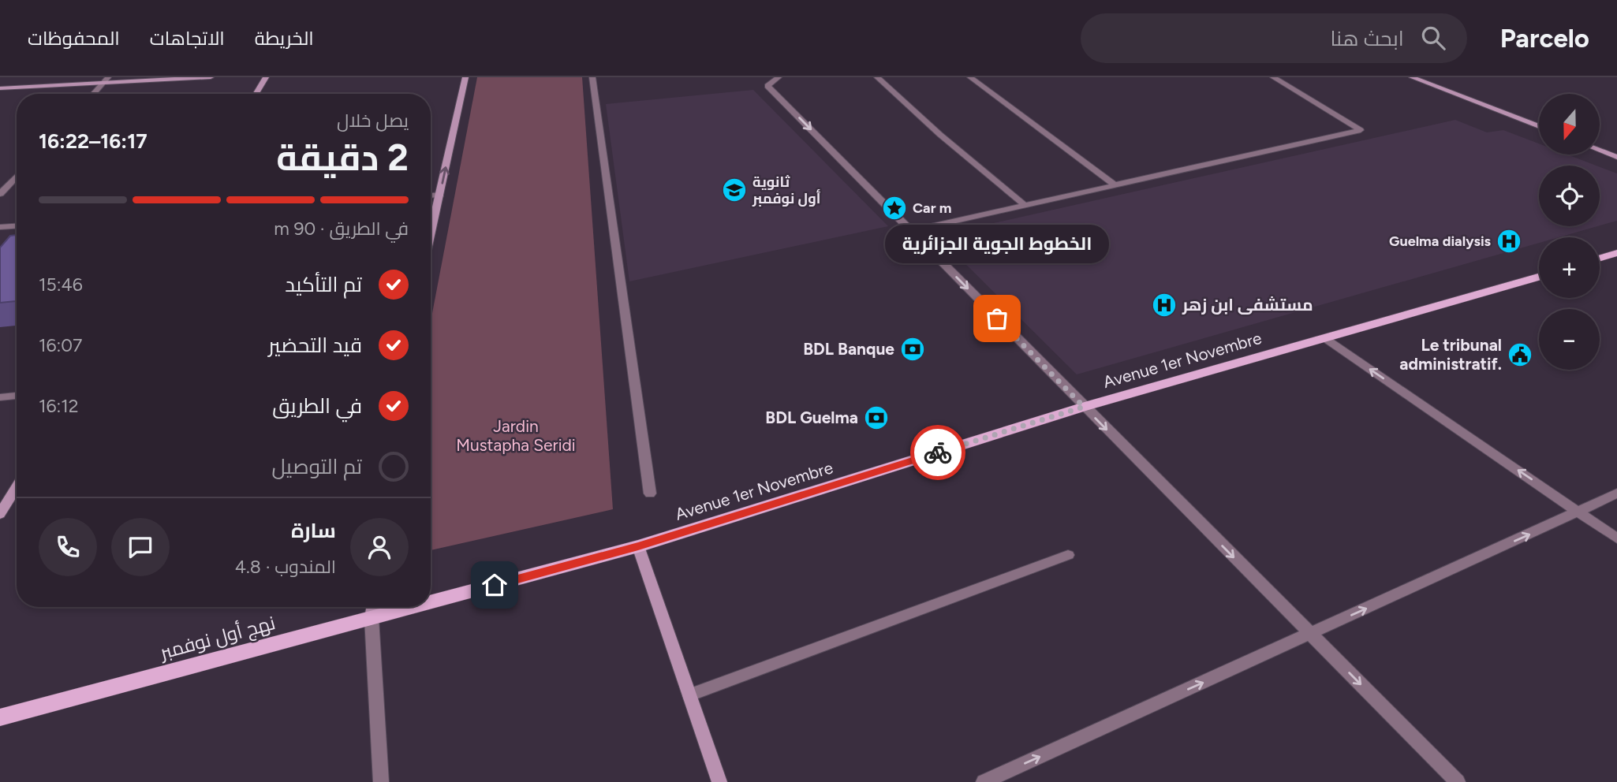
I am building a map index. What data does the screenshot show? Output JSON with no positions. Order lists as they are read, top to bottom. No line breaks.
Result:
{"streets":{"main road":["Avenue 1er Novembre","نهج أول نوفمبر"]},"crossings":[["Avenue 1er Novembre","نهج أول نوفمبر"]],"parks":["Jardin Mustapha Seridi"],"places":{"school or university":["ثانوية أول نوفمبر"],"place":["Car m"],"hospital":["Guelma dialysis","مستشفى ابن زهر"],"other":["الخطوط الجوية الجزائرية"],"bank":["BDL Banque","BDL Guelma"],"public building":["Le tribunal administratif."]},"north":"bottom","page":{"header":"Parcelo","search":"ابحث هنا","nav":["الخريطة","الاتجاهات","المحفوظات"],"map_buttons":["+","−"],"heading":["2 دقيقة","يصل خلال","16:17–16:22"],"panel":["سارة","المندوب · 4.8"],"bar":"في الطريق · 90 m","bubble":"الخطوط الجوية الجزائرية","list":[["تم التأكيد","15:46"],["قيد التحضير","16:07"],["في الطريق","16:12"],"تم التوصيل"]}}
